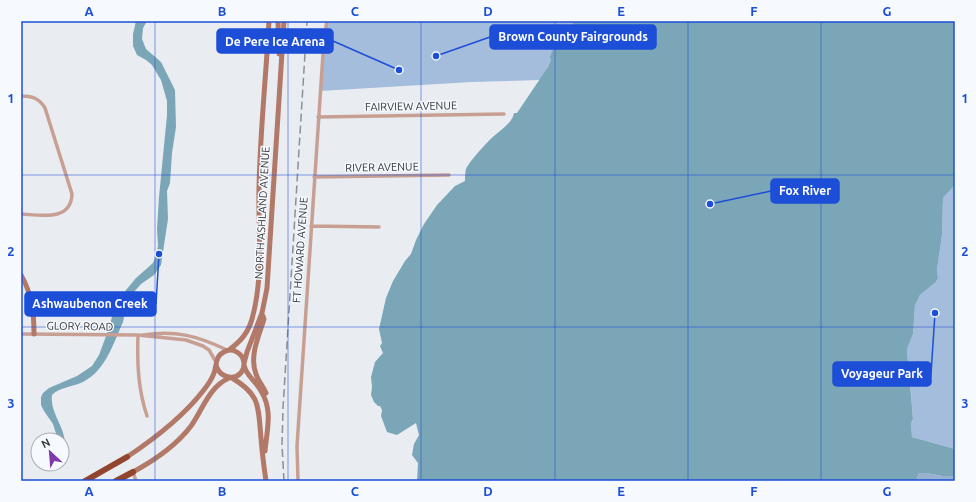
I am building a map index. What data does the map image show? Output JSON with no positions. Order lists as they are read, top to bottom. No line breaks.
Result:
{"streets":{"main road":["NORTH ASHLAND AVENUE"],"street":["FAIRVIEW AVENUE","RIVER AVENUE","FT HOWARD AVENUE","GLORY ROAD"]},"crossings":[["FAIRVIEW AVENUE","FT HOWARD AVENUE"],["RIVER AVENUE","FT HOWARD AVENUE"],["NORTH ASHLAND AVENUE","GLORY ROAD"]],"places":["Brown County Fairgrounds","De Pere Ice Arena","Fox River","Ashwaubenon Creek","Voyageur Park"],"north":"top left","grid":{"columns":["A","B","C","D","E","F","G"],"rows":["1","2","3"]}}
